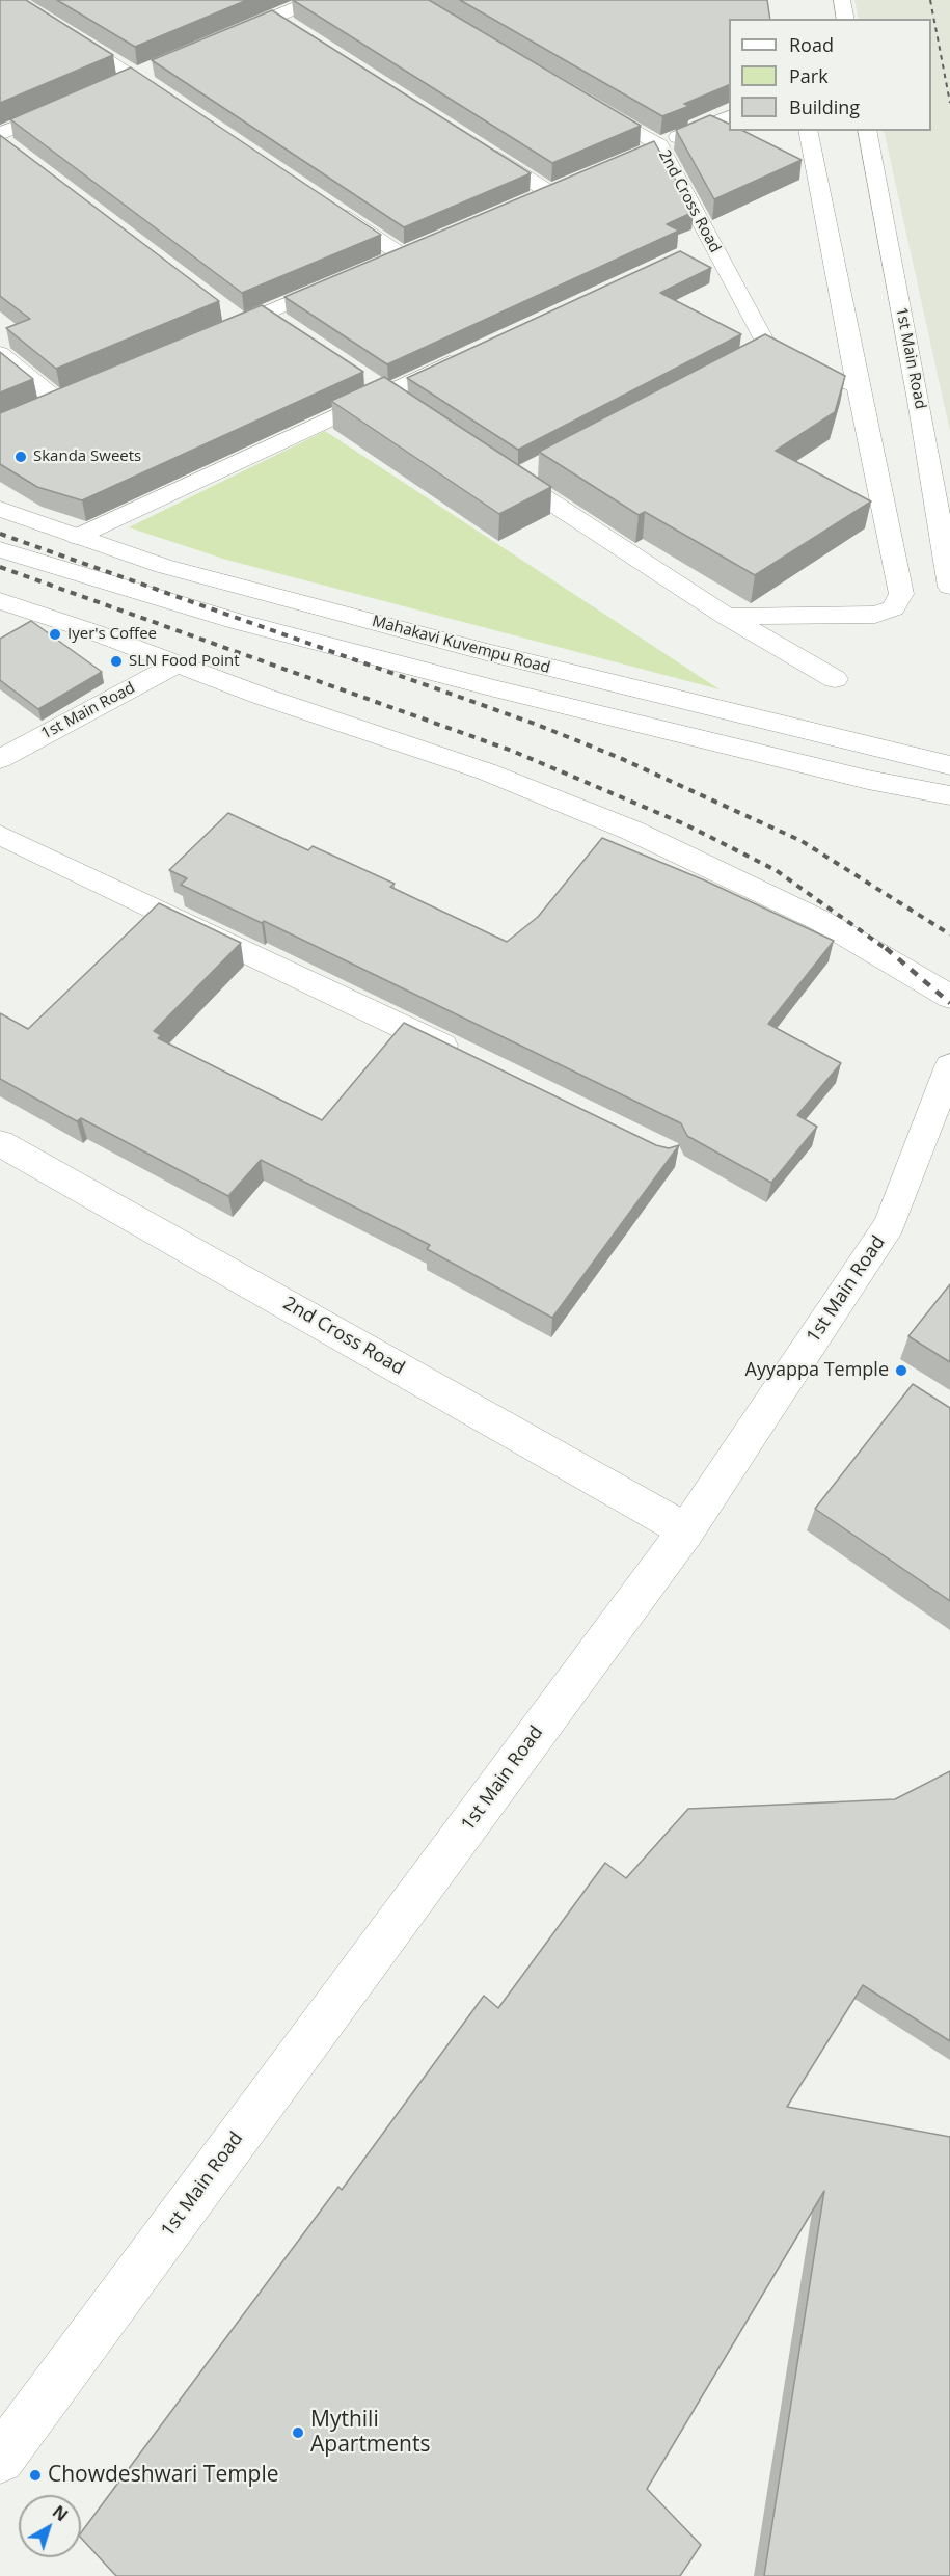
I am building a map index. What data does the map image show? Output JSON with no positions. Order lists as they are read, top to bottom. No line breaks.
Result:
{"streets":{"street":["2nd Cross Road","1st Main Road","Mahakavi Kuvempu Road"]},"crossings":[["2nd Cross Road","1st Main Road"]],"places":["Skanda Sweets","Iyer's Coffee","SLN Food Point","Ayyappa Temple","Mythili Apartments","Chowdeshwari Temple"],"legend":["Road","Park","Building"],"north":"top right"}
